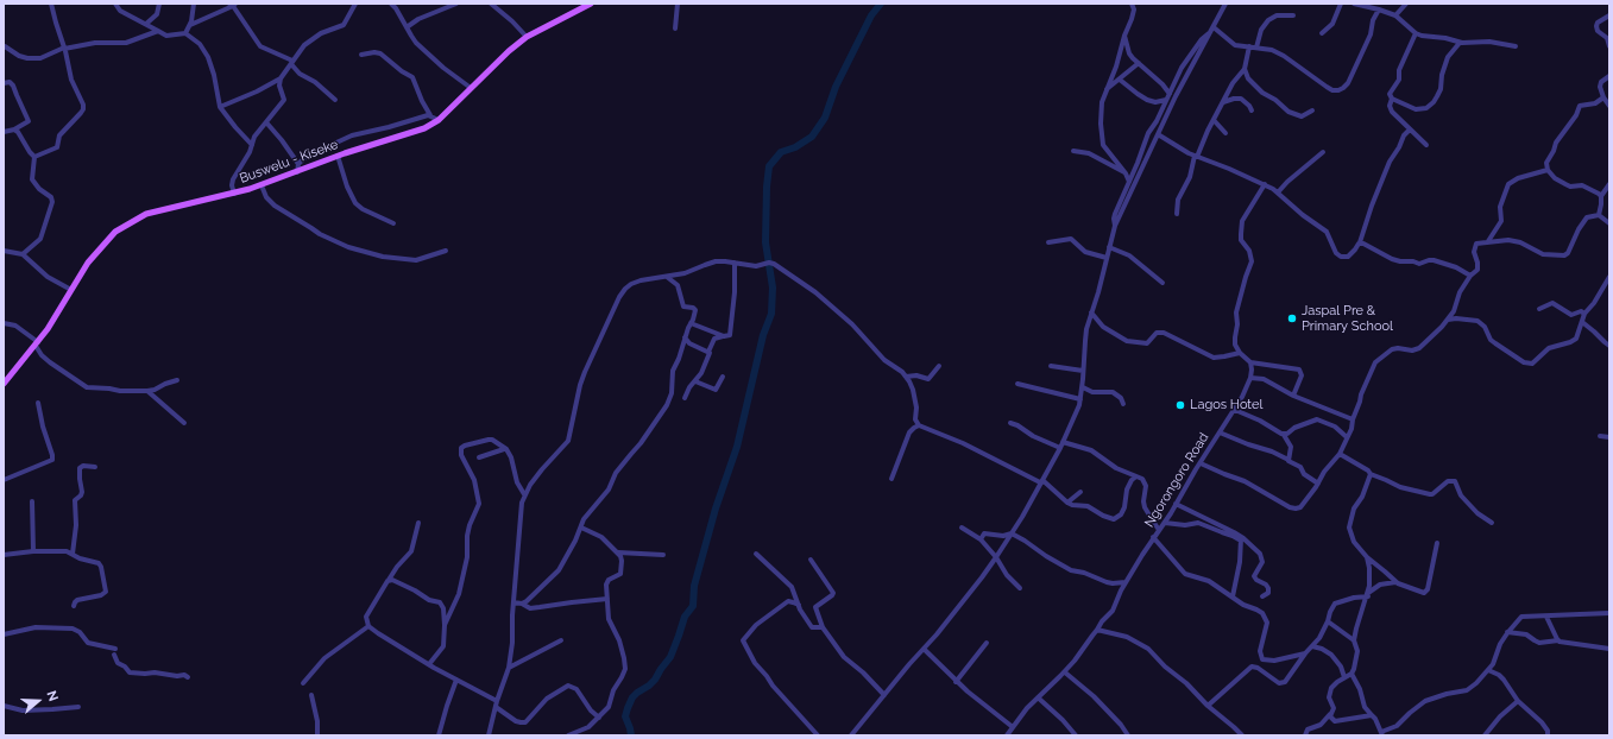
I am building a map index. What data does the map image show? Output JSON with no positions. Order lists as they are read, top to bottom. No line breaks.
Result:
{"streets":{"main road":["Buswelu - Kiseke"],"street":["Ngorongoro Road"]},"places":["Jaspal Pre & Primary School","Lagos Hotel"],"north":"right"}
